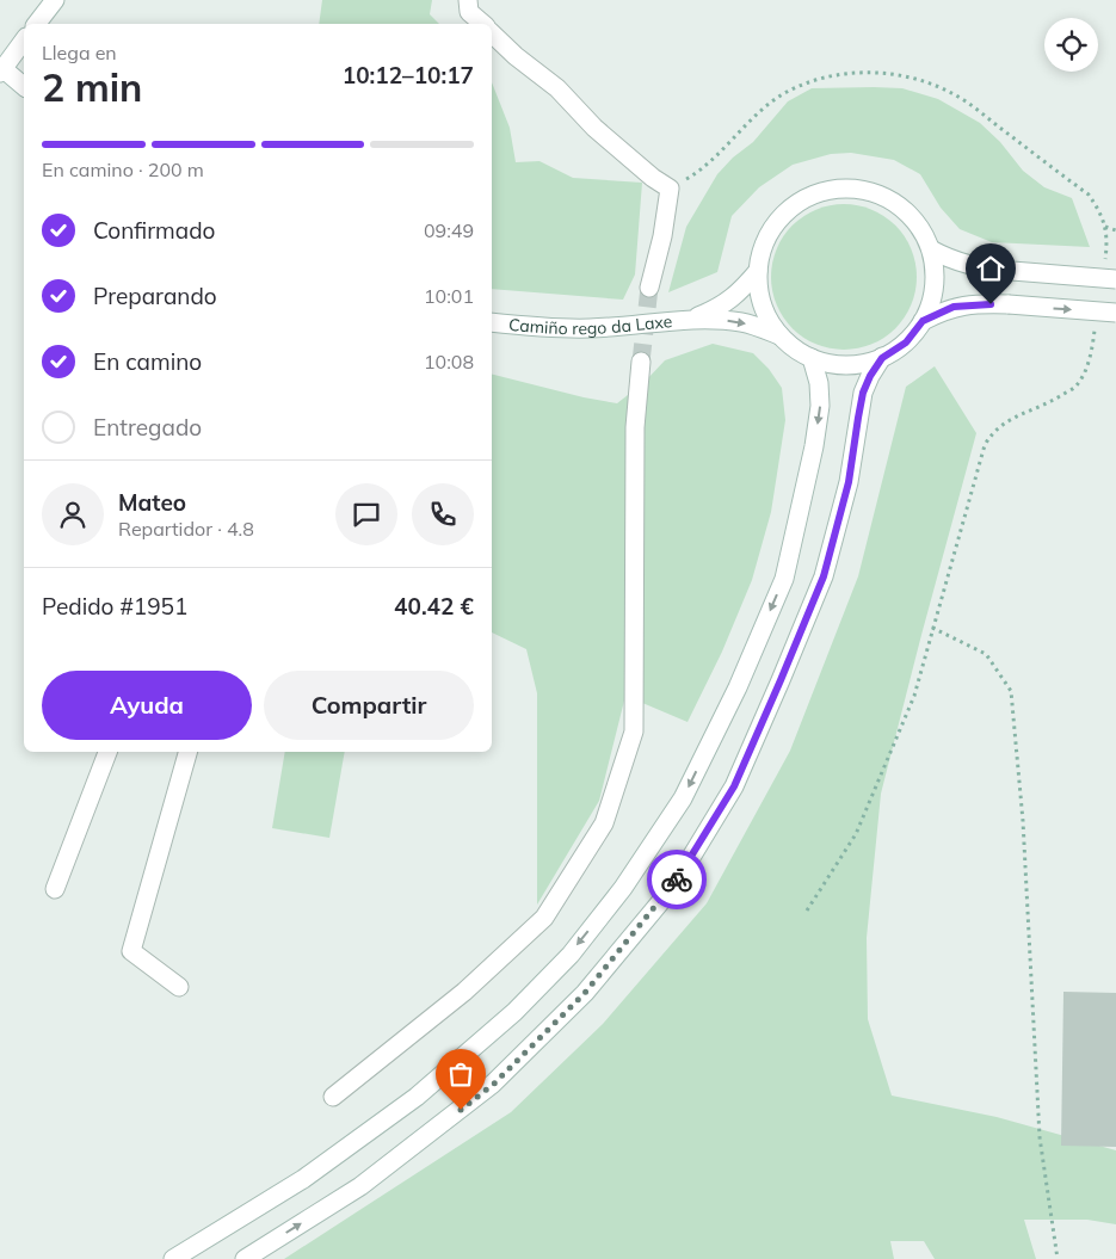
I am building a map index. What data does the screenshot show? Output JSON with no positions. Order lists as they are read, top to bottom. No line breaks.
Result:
{"streets":{"main road":["Camiño rego da Laxe"]},"page":{"heading":["2 min","Llega en","10:12–10:17"],"panel":["Mateo","Repartidor · 4.8","Pedido #1951","40.42 €"],"bar":"En camino · 200 m","list":[["Confirmado","09:49"],["Preparando","10:01"],["En camino","10:08"],"Entregado"],"buttons":["Ayuda","Compartir"]}}
